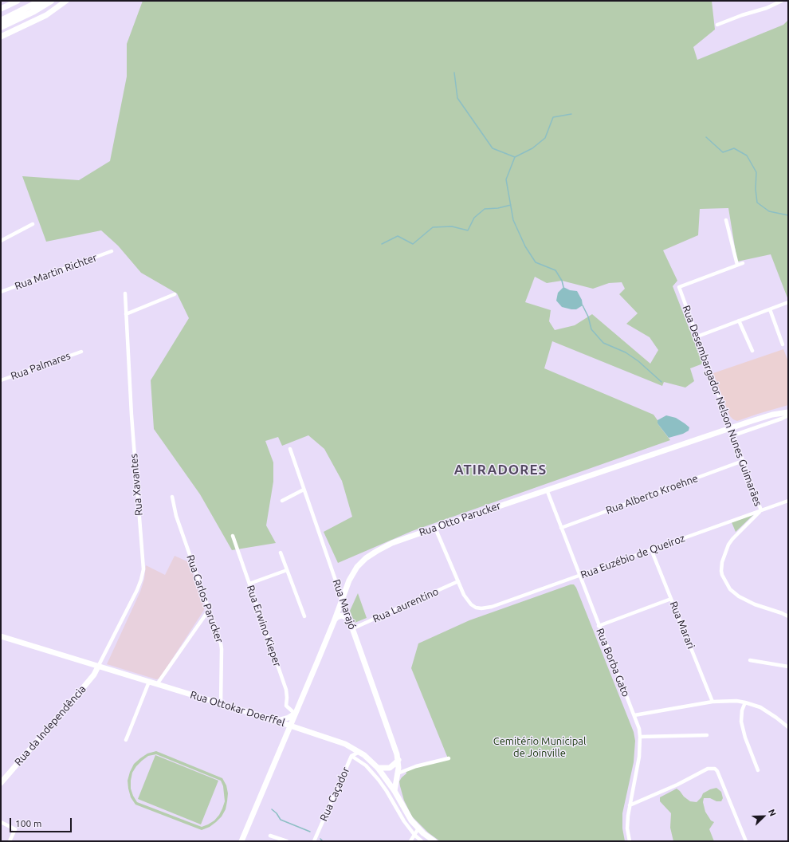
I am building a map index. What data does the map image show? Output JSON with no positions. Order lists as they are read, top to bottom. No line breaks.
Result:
{"streets":{"main road":["Rua Otto Parucker","Rua Marajó","Rua Ottokar Doerffel","Rua da Independência"],"street":["Rua Martin Richter","Rua Palmares","Rua Desembargador Nelson Nunes Guimarães","Rua Xavantes","Rua Alberto Kroehne","Rua Euzébio de Queiroz","Rua Carlos Parucker","Rua Laurentino","Rua Marari","Rua Erwino Kieper","Rua Borba Gato","Rua Caçador"]},"crossings":[["Rua Desembargador Nelson Nunes Guimarães","Rua Alberto Kroehne"],["Rua Desembargador Nelson Nunes Guimarães","Rua Otto Parucker"],["Rua Desembargador Nelson Nunes Guimarães","Rua Euzébio de Queiroz"],["Rua Xavantes","Rua Ottokar Doerffel"],["Rua Xavantes","Rua da Independência"],["Rua Alberto Kroehne","Rua Borba Gato"],["Rua Otto Parucker","Rua Marajó"],["Rua Otto Parucker","Rua Erwino Kieper"],["Rua Otto Parucker","Rua Borba Gato"],["Rua Otto Parucker","Rua Ottokar Doerffel"],["Rua Euzébio de Queiroz","Rua Laurentino"],["Rua Euzébio de Queiroz","Rua Marari"],["Rua Euzébio de Queiroz","Rua Borba Gato"],["Rua Carlos Parucker","Rua Ottokar Doerffel"],["Rua Marajó","Rua Laurentino"],["Rua Marajó","Rua Ottokar Doerffel"],["Rua Ottokar Doerffel","Rua da Independência"],["Rua Ottokar Doerffel","Rua Caçador"]],"districts":["ATIRADORES"],"parks":["Cemitério Municipal de Joinville"],"scale_bar":"100 m","north":"top right"}
